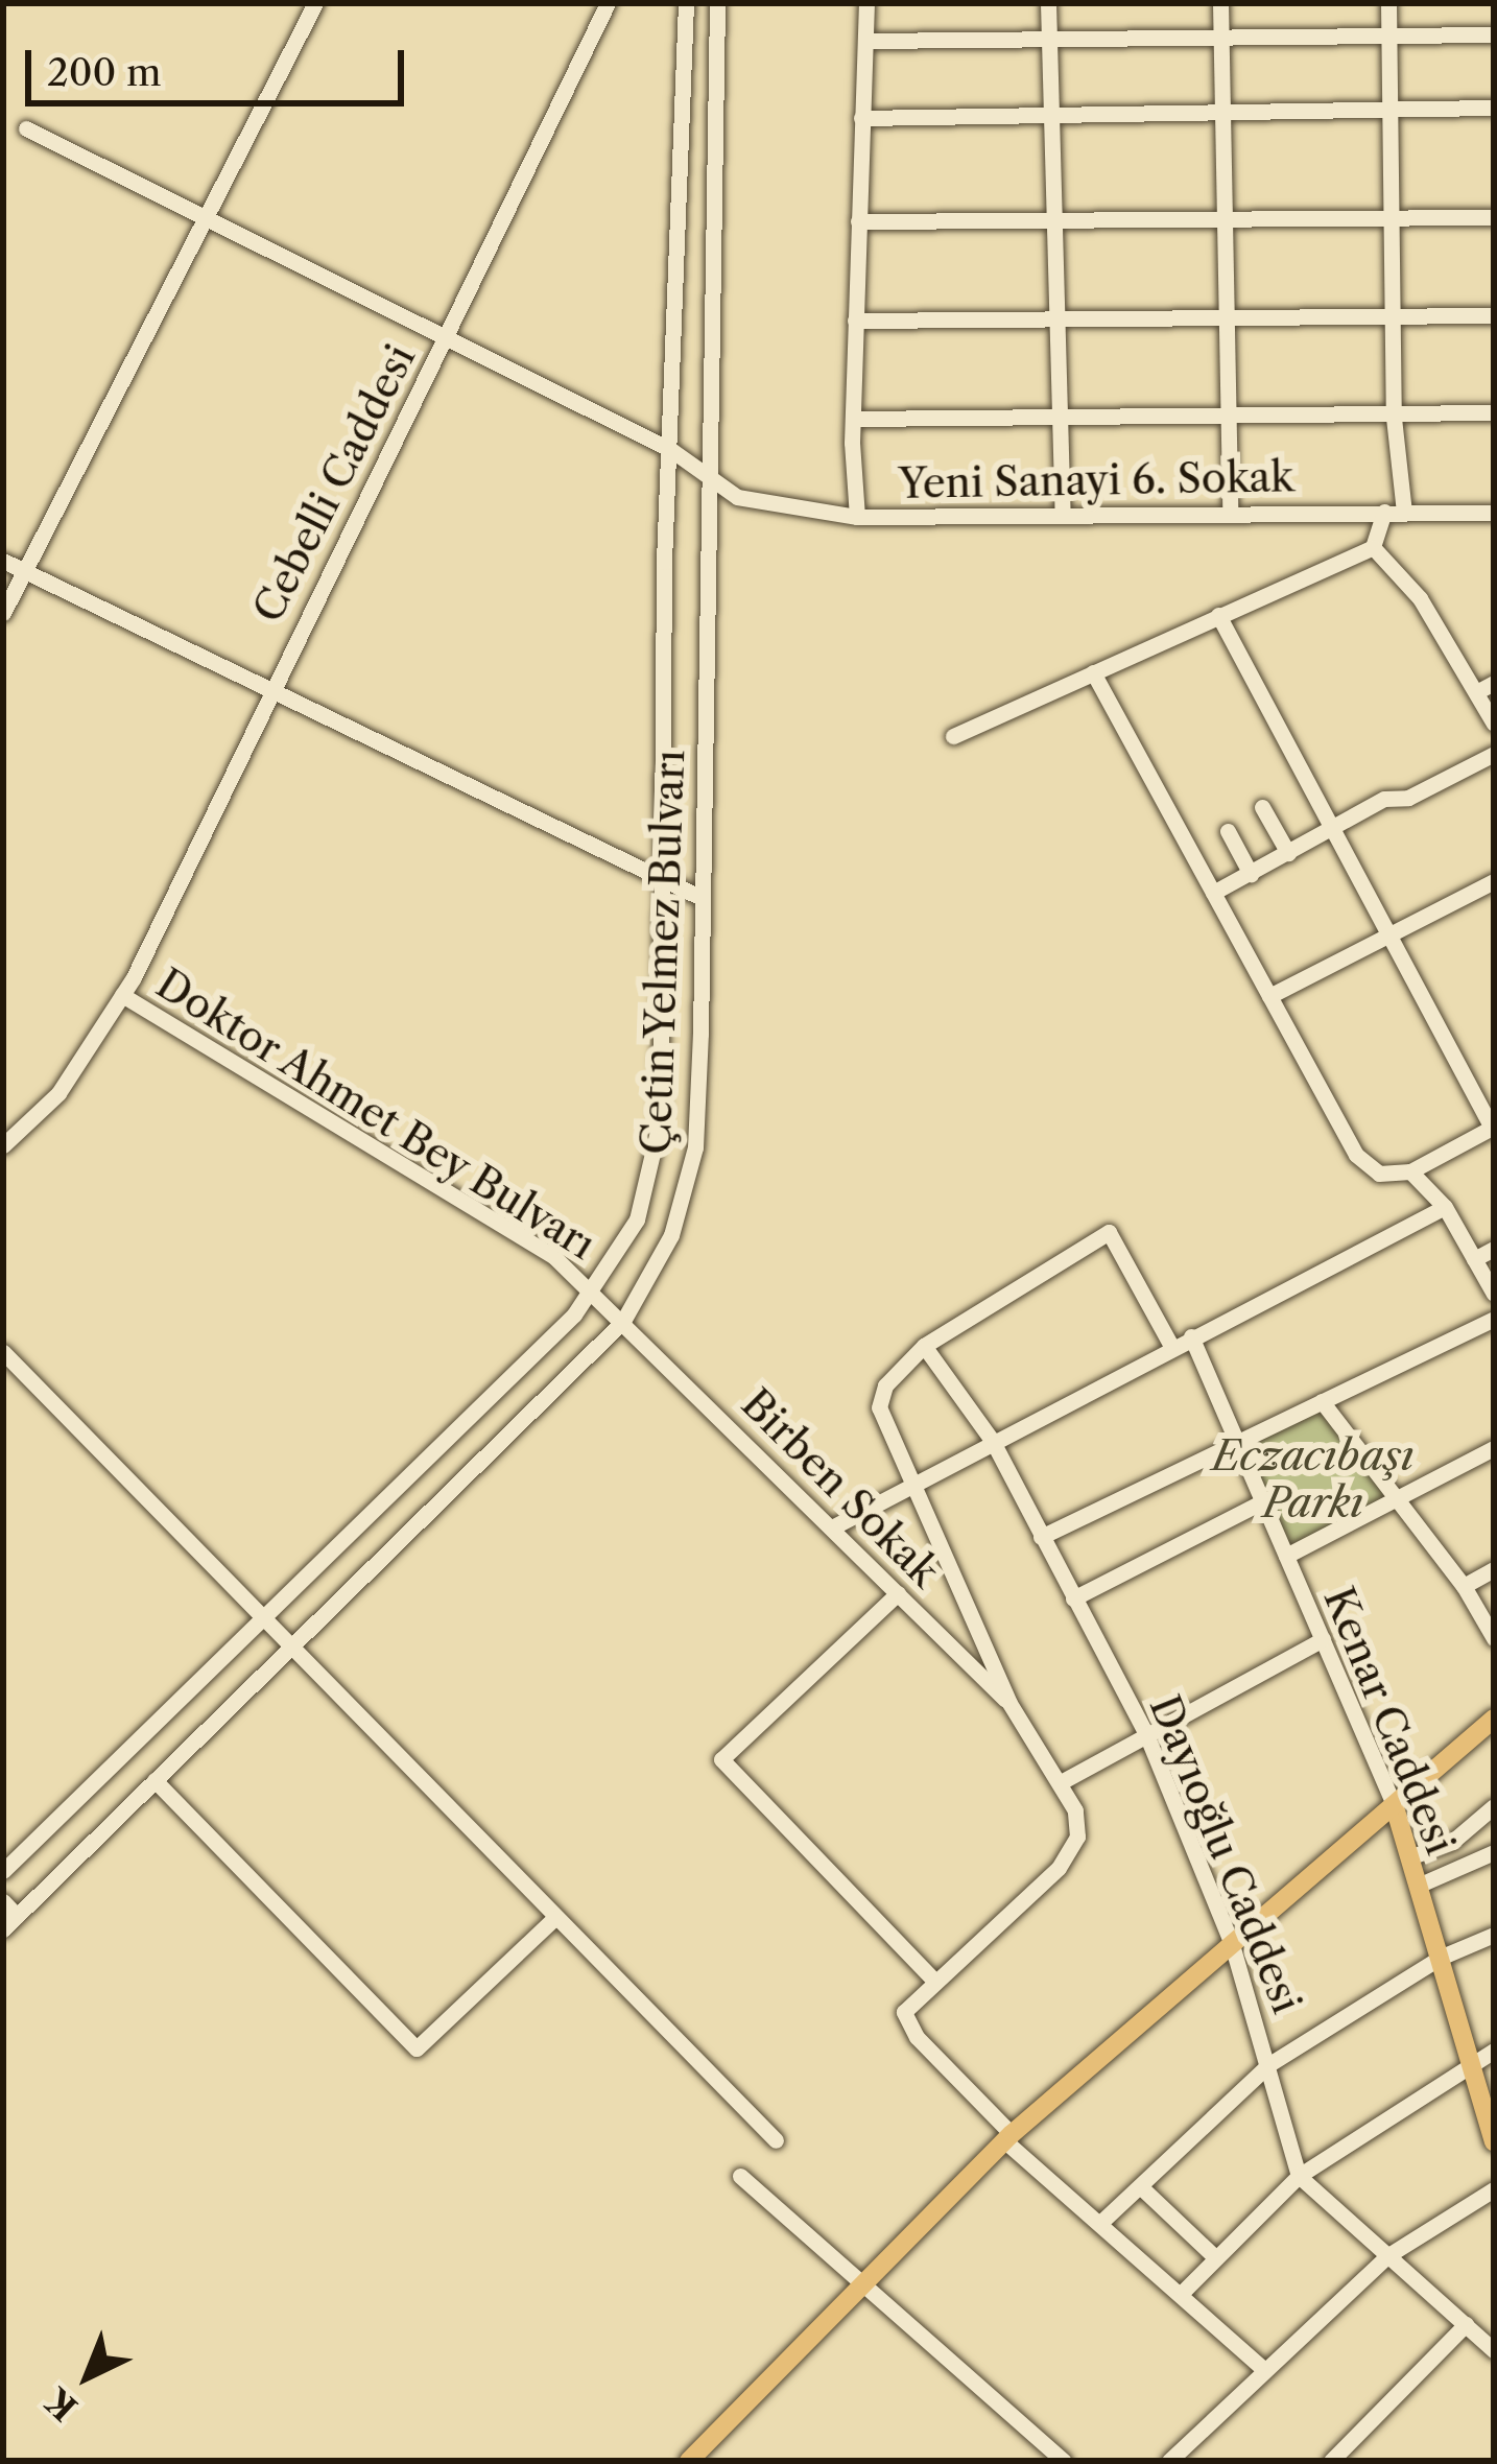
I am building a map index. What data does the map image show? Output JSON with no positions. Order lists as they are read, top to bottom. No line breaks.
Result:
{"streets":{"main road":["Kenar Caddesi"],"street":["Yeni Sanayi 6. Sokak","Cebelli Caddesi","Çetin Yelmez Bulvarı","Doktor Ahmet Bey Bulvarı","Birben Sokak","Dayıoğlu Caddesi"]},"crossings":[["Yeni Sanayi 6. Sokak","Cebelli Caddesi"],["Yeni Sanayi 6. Sokak","Çetin Yelmez Bulvarı"],["Cebelli Caddesi","Doktor Ahmet Bey Bulvarı"],["Çetin Yelmez Bulvarı","Doktor Ahmet Bey Bulvarı"],["Çetin Yelmez Bulvarı","Birben Sokak"],["Doktor Ahmet Bey Bulvarı","Birben Sokak"]],"parks":["Eczacıbaşı Parkı"],"scale_bar":"200 m","north":"bottom left"}
